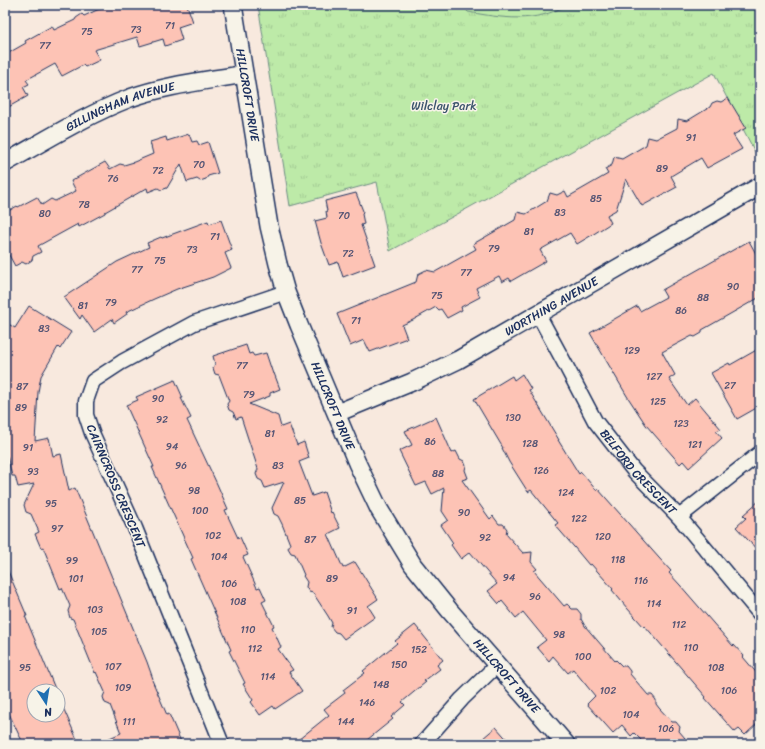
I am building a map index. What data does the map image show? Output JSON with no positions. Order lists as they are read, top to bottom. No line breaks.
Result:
{"streets":{"street":["HILLCROFT DRIVE","GILLINGHAM AVENUE","WORTHING AVENUE","BELFORD CRESCENT","CAIRNCROSS CRESCENT"]},"crossings":[["HILLCROFT DRIVE","GILLINGHAM AVENUE"],["HILLCROFT DRIVE","WORTHING AVENUE"],["HILLCROFT DRIVE","CAIRNCROSS CRESCENT"],["WORTHING AVENUE","BELFORD CRESCENT"]],"parks":["Wilclay Park"],"house_numbers":["71","73","75","77","91","70","89","72","76","85","78","83","80","70","81","71","79","73","72","75","77","77","90","75","88","79","81","86","71","83","129","77","127","27","87","79","90","125","89","130","92","123","81","86","128","121","94","91","96","83","126","93","88","98","124","85","95","100","90","122","97","102","120","92","87","104","118","99","94","101","89","116","106","96","108","114","103","91","112","110","105","98","110","112","152","100","150","107","95","108","114","148","109","102","106","146","104","111","144","106"],"north":"bottom"}
